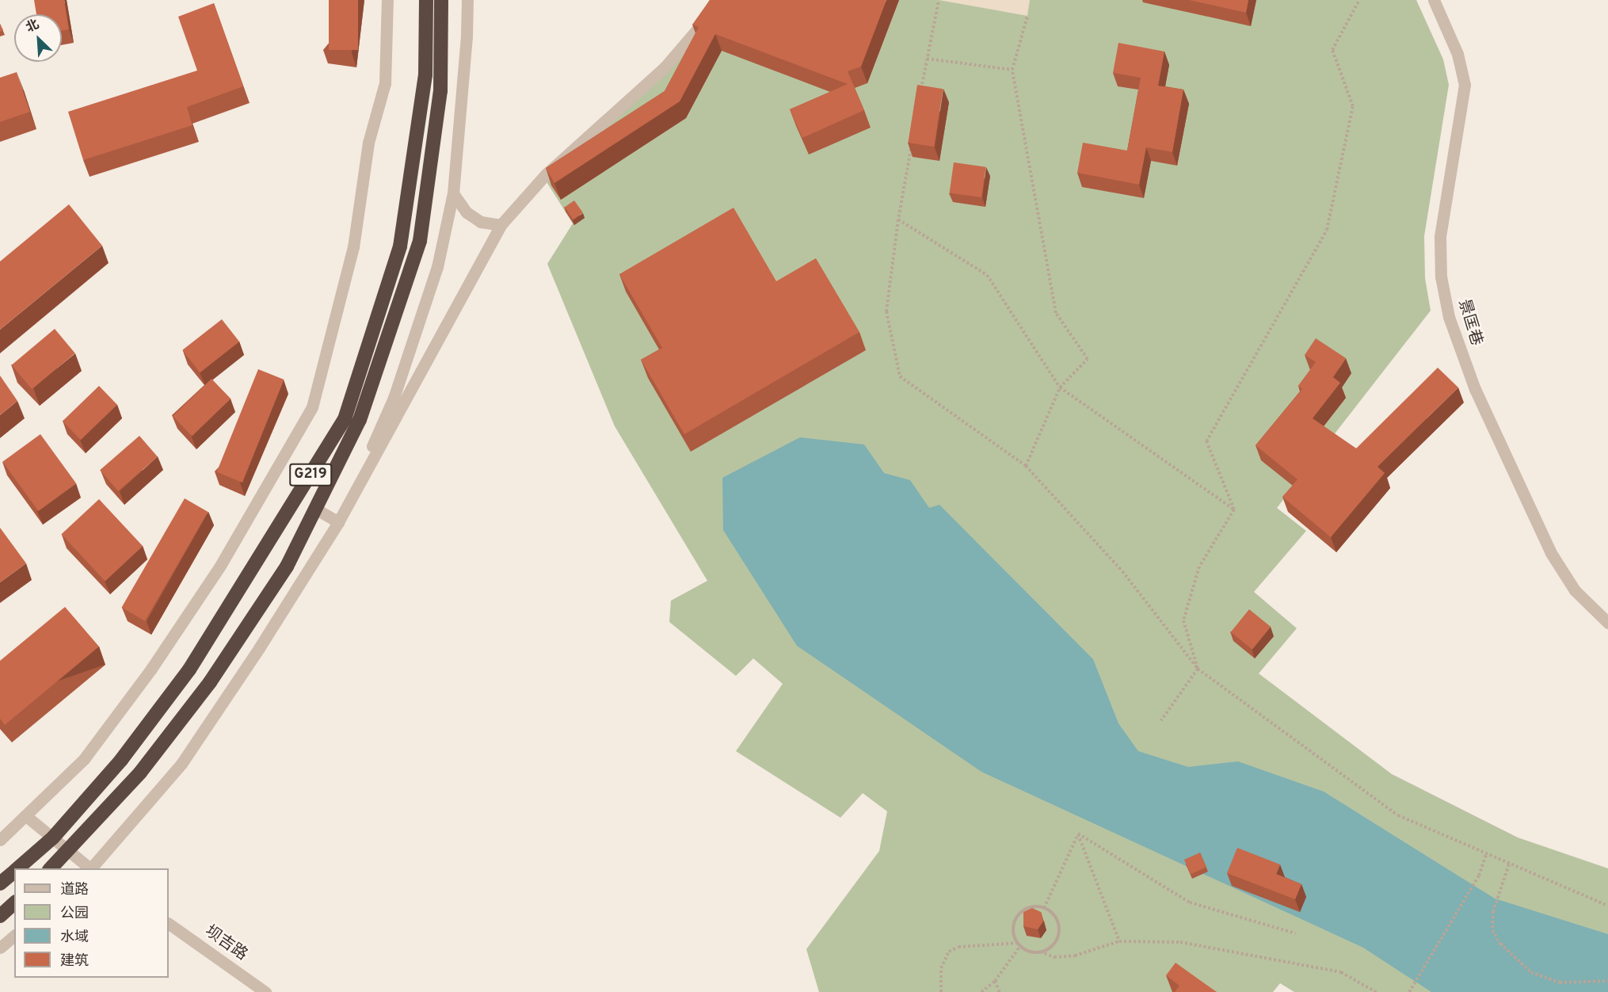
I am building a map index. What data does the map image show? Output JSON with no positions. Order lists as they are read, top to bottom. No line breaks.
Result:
{"streets":{"highway":["G219"],"street":["景匡巷","坝吉路"]},"legend":["道路","公园","水域","建筑"],"north":"top left"}
